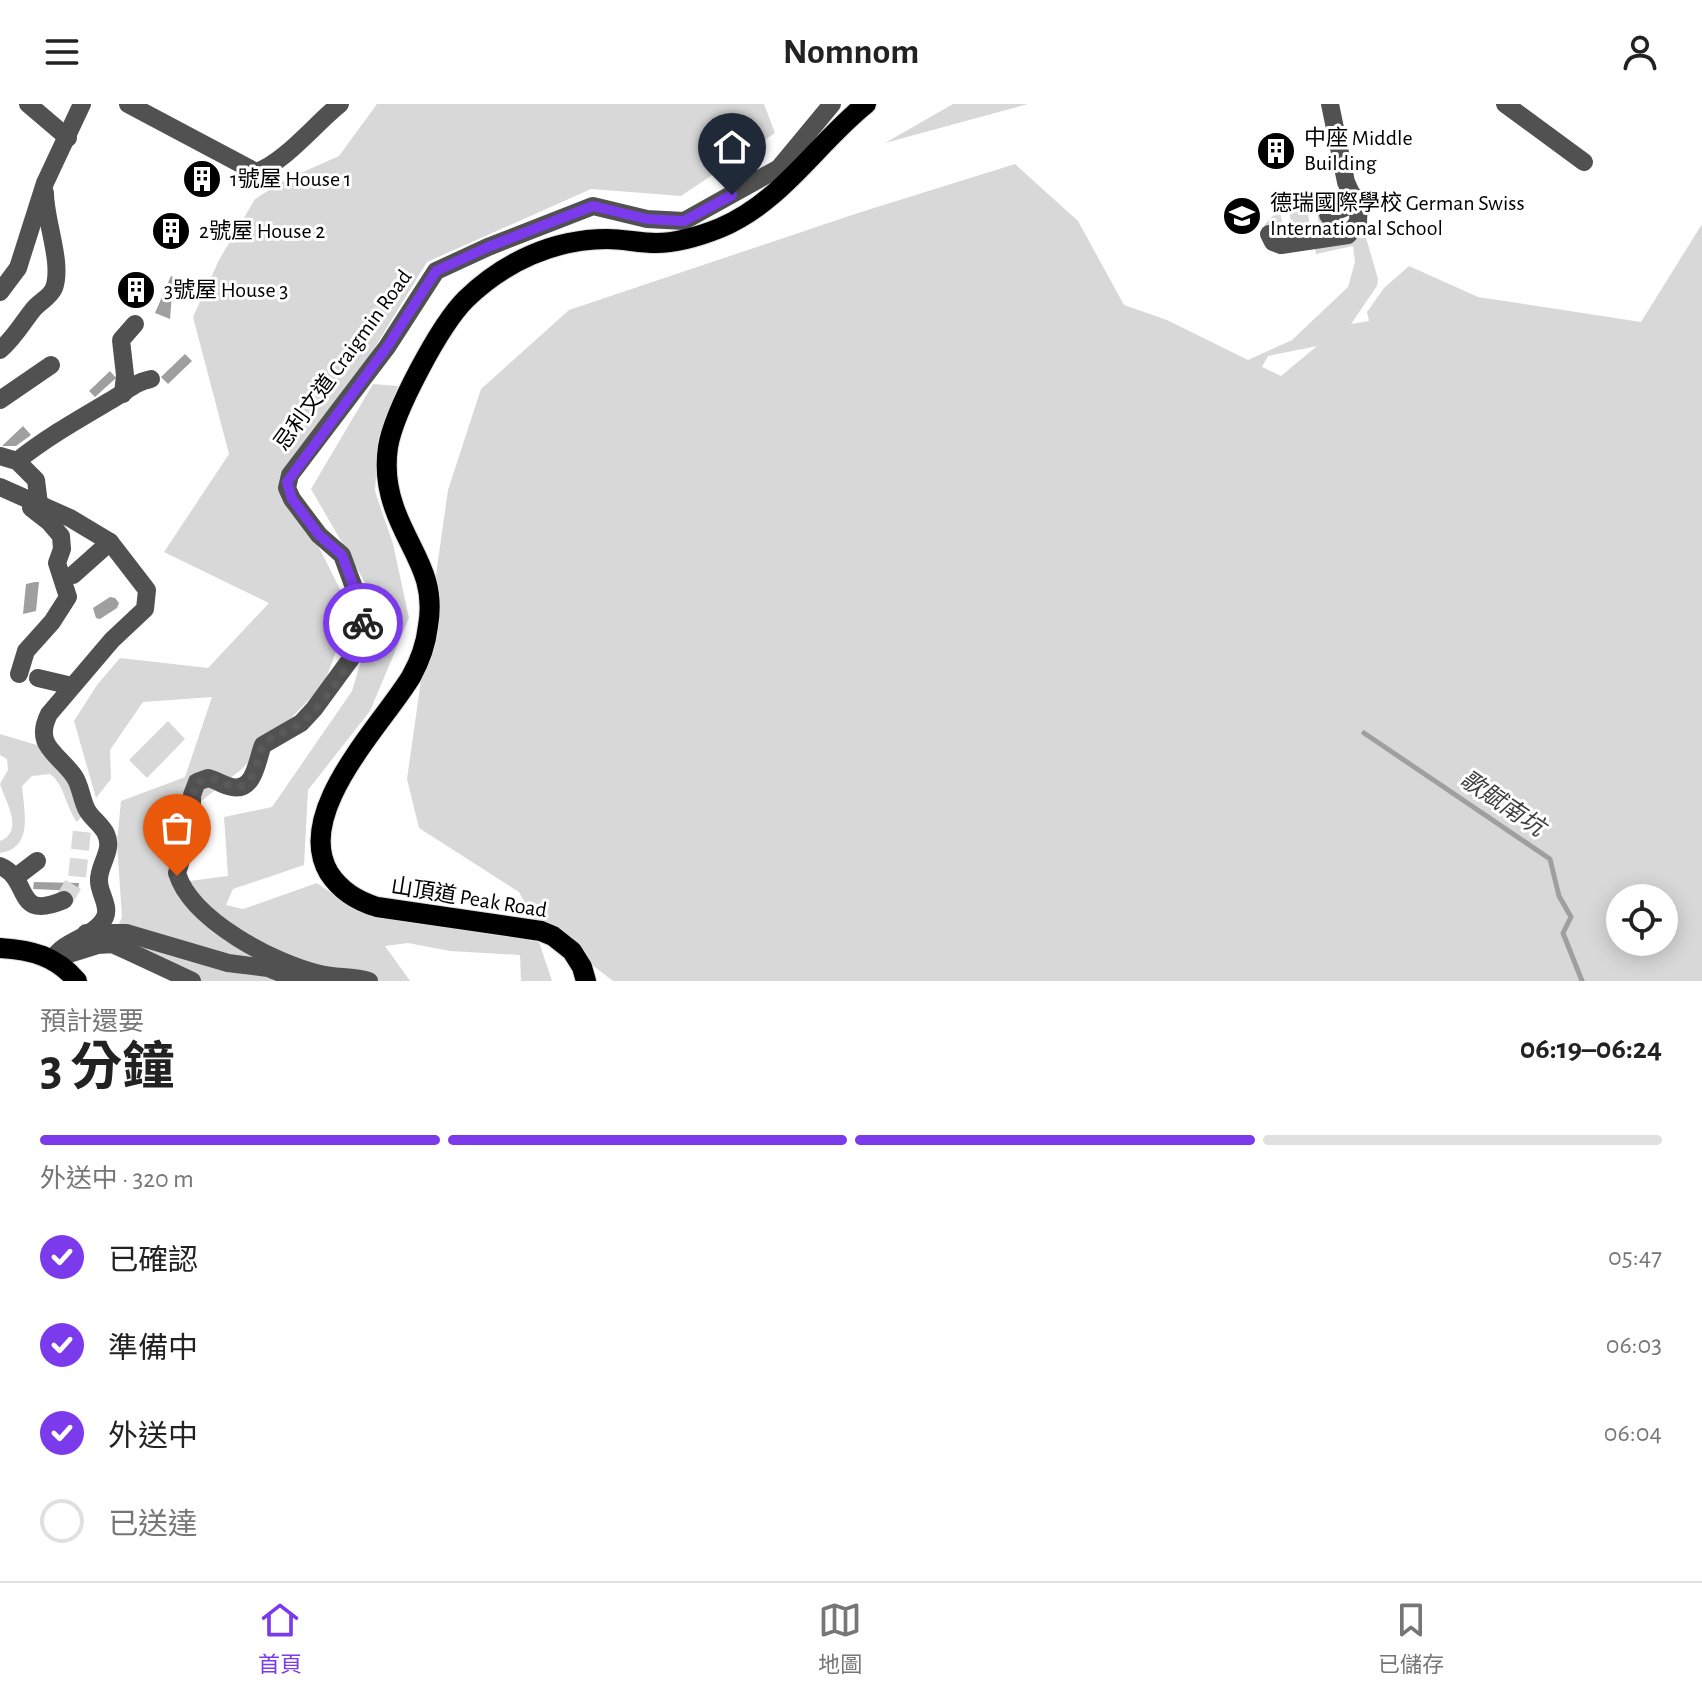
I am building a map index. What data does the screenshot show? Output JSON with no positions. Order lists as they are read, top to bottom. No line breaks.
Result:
{"streets":{"main road":["山頂道 Peak Road"],"street":["忌利文道 Craigmin Road"]},"water":["歌賦南坑"],"places":{"building":["中座 Middle Building","1號屋 House 1","2號屋 House 2","3號屋 House 3"],"school or university":["德瑞國際學校 German Swiss International School"]},"page":{"header":"Nomnom","heading":["3 分鐘","預計還要","06:19–06:24"],"bar":"外送中 · 320 m","list":[["已確認","05:47"],["準備中","06:03"],["外送中","06:04"],"已送達"],"tabs":["首頁","地圖","已儲存"]}}
